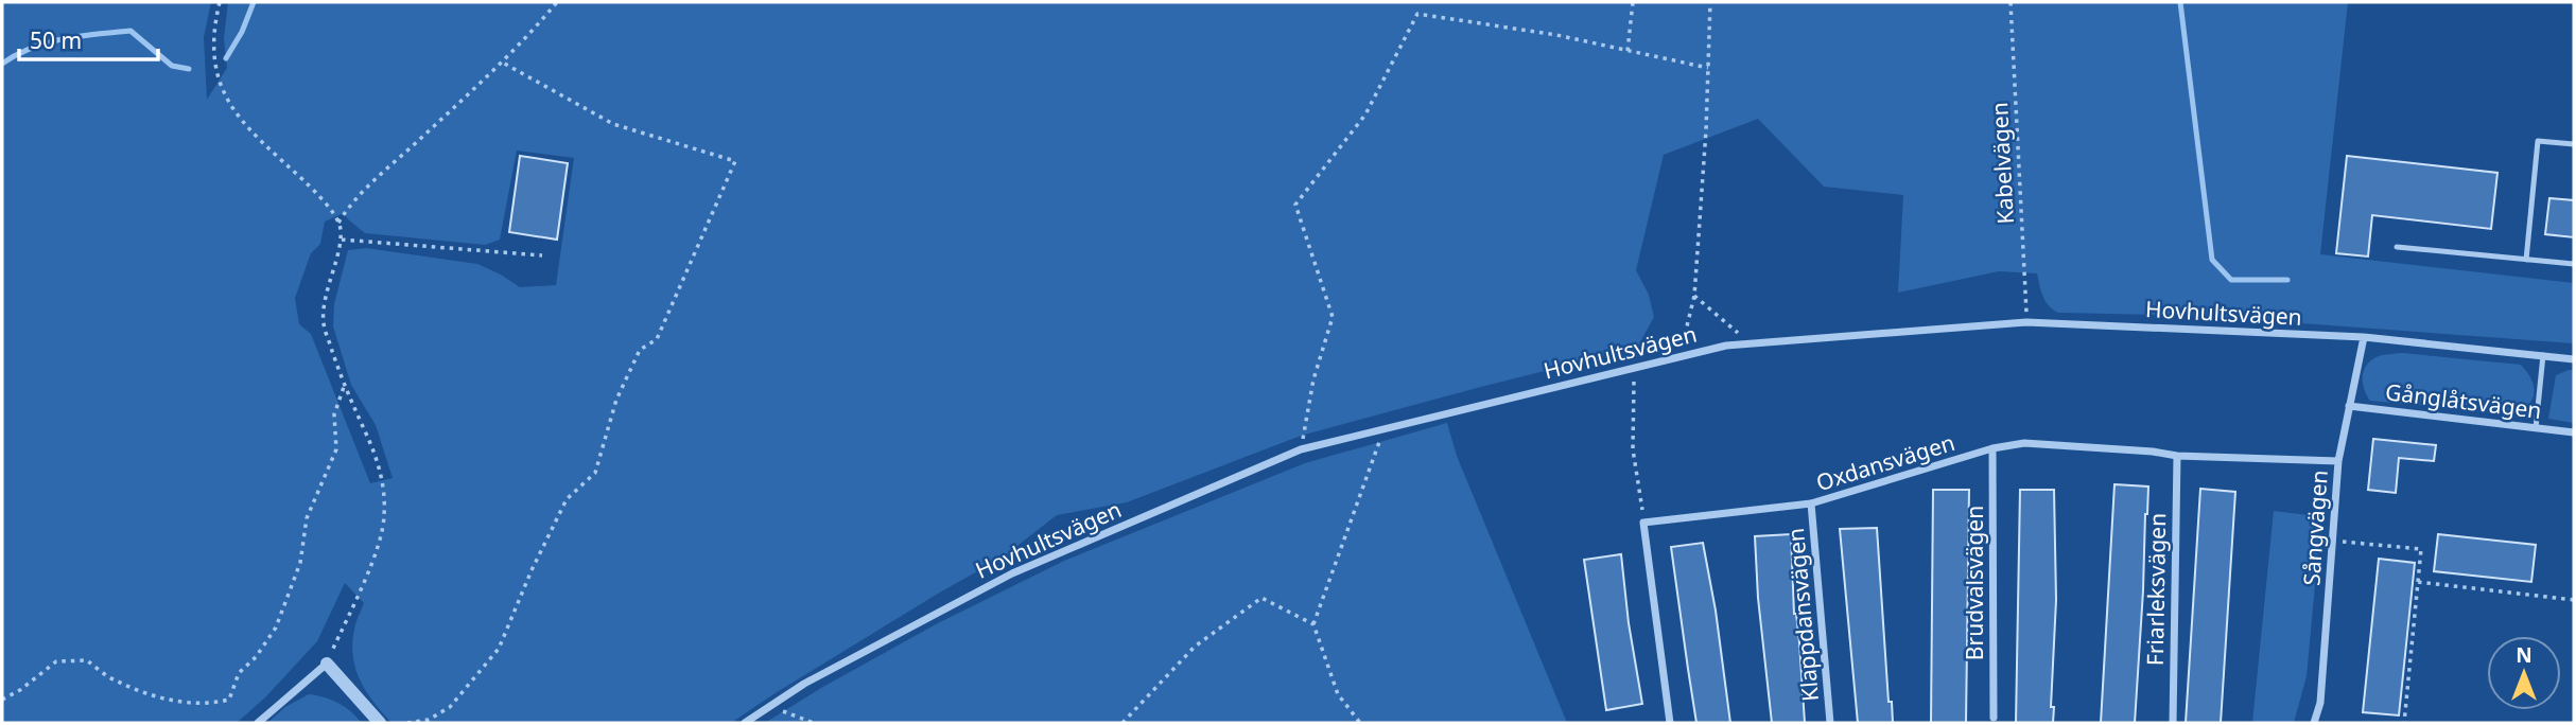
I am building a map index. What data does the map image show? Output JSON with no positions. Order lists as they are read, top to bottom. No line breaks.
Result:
{"streets":{"street":["Hovhultsvägen","Gånglåtsvägen","Oxdansvägen","Sångvägen","Brudvalsvägen","Friarleksvägen","Klappdansvägen"],"path":["Kabelvägen"]},"crossings":[["Kabelvägen","Hovhultsvägen"],["Hovhultsvägen","Sångvägen"],["Gånglåtsvägen","Sångvägen"],["Oxdansvägen","Sångvägen"],["Oxdansvägen","Brudvalsvägen"],["Oxdansvägen","Friarleksvägen"],["Oxdansvägen","Klappdansvägen"]],"scale_bar":"50 m","north":"top"}
